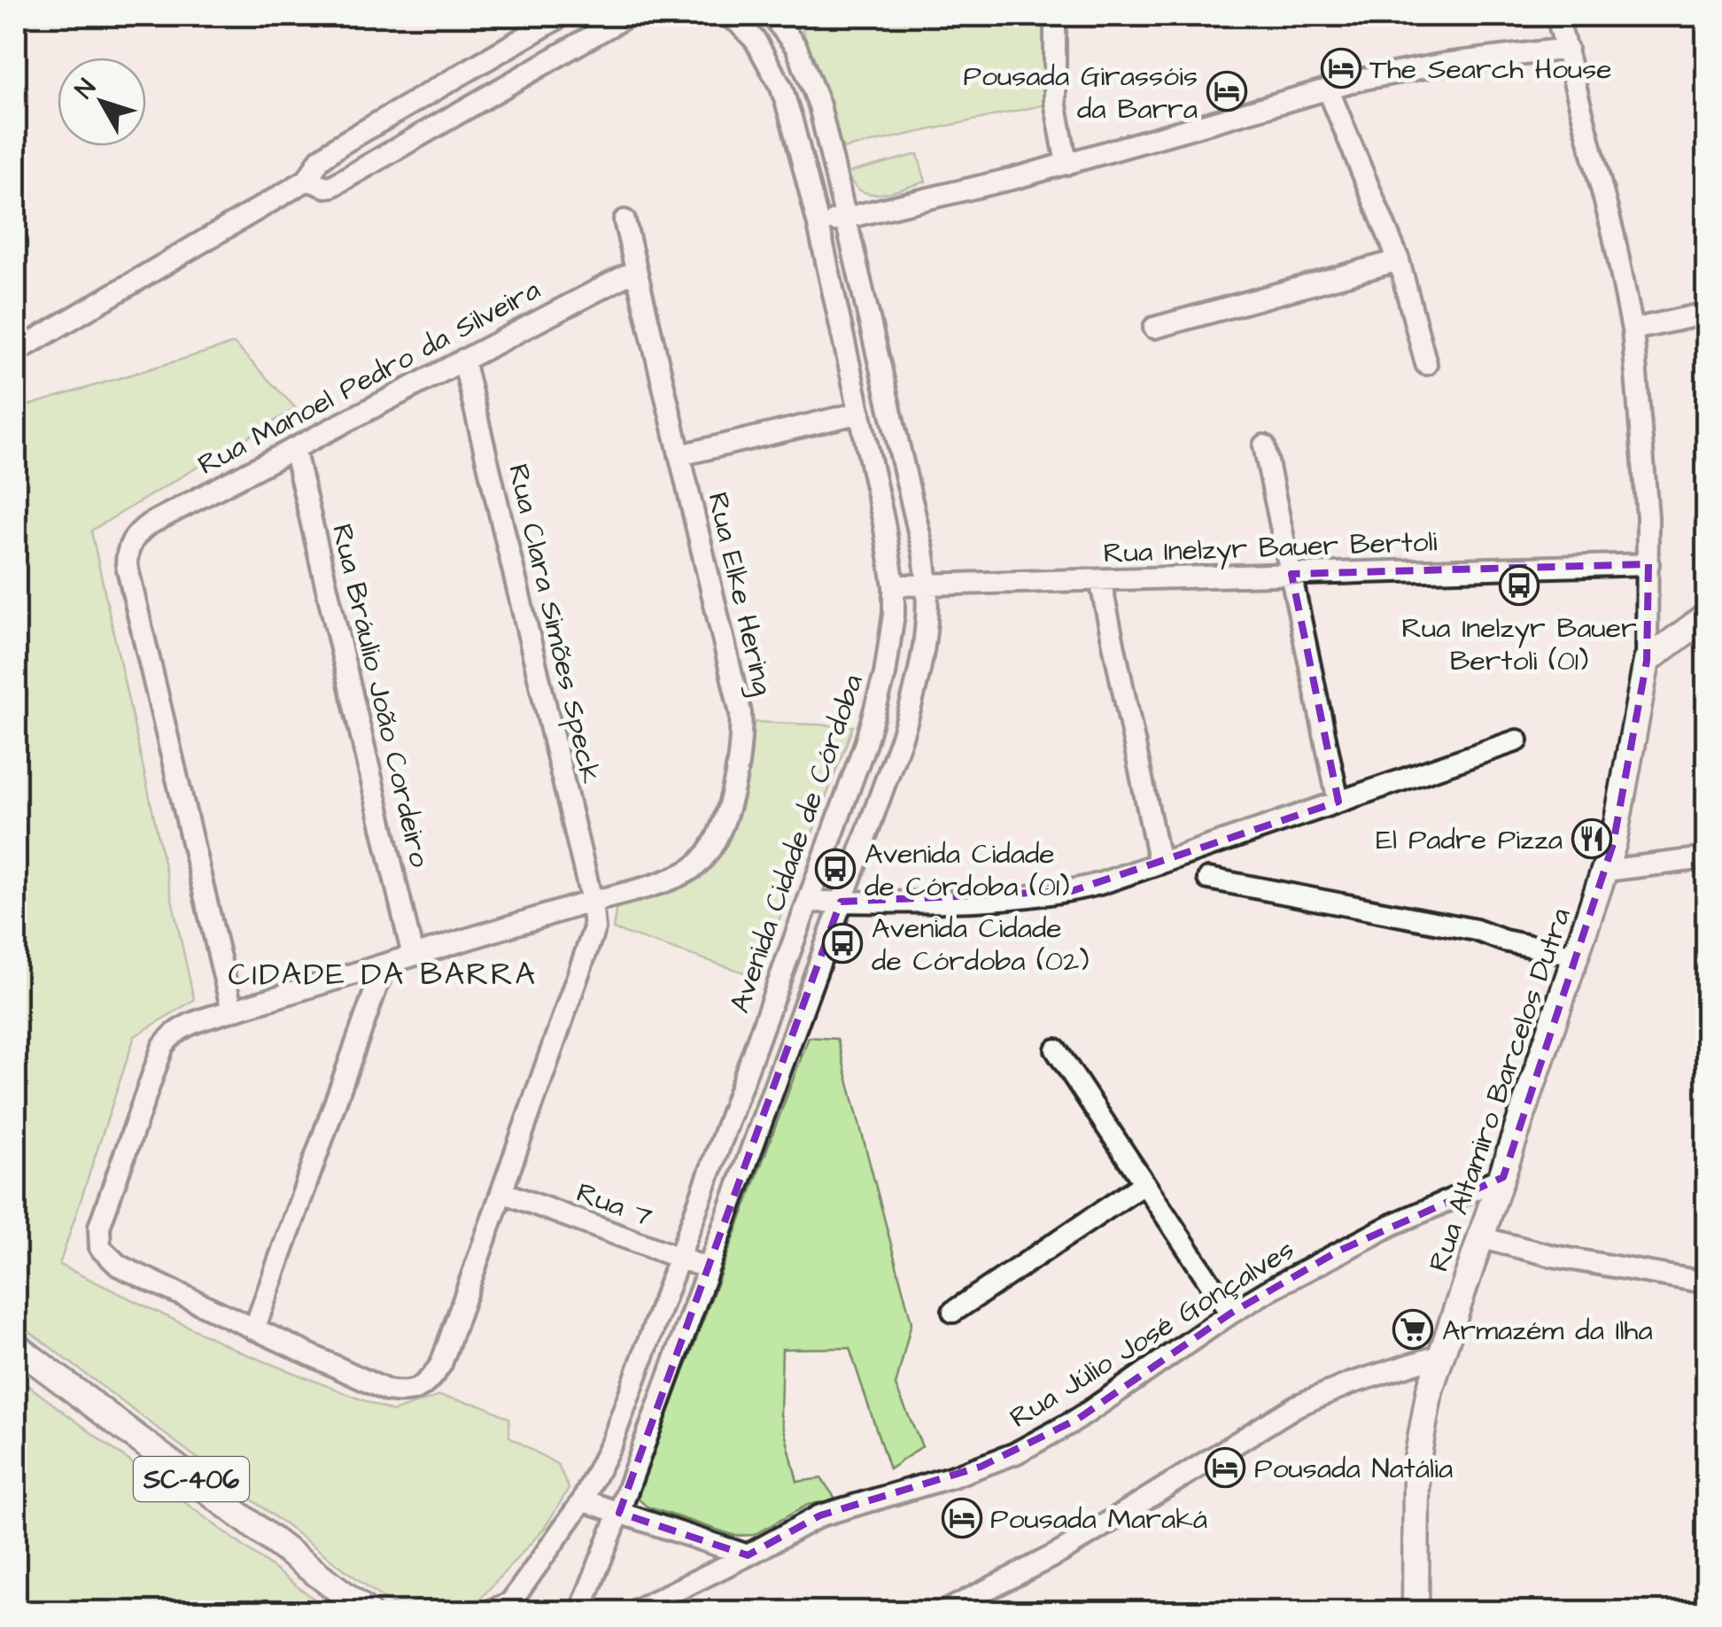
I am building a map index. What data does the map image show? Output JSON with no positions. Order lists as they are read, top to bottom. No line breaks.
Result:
{"streets":{"main road":["Rua Altamiro Barcelos Dutra","SC-406"],"street":["Rua Manoel Pedro da Silveira","Rua Inelzyr Bauer Bertoli","Rua Elke Hering","Rua Clara Simões Speck","Rua Bráulio João Cordeiro","Avenida Cidade de Córdoba","Rua 7","Rua Júlio José Gonçalves"]},"crossings":[["Rua Manoel Pedro da Silveira","Rua Elke Hering"],["Rua Manoel Pedro da Silveira","Rua Clara Simões Speck"],["Rua Manoel Pedro da Silveira","Rua Bráulio João Cordeiro"],["Rua Inelzyr Bauer Bertoli","Avenida Cidade de Córdoba"],["Rua Elke Hering","Rua Clara Simões Speck"],["Rua Elke Hering","Rua Bráulio João Cordeiro"],["Rua Clara Simões Speck","Rua 7"],["Avenida Cidade de Córdoba","Rua 7"],["Rua Altamiro Barcelos Dutra","Rua Júlio José Gonçalves"]],"districts":["CIDADE DA BARRA"],"places":{"hotel":["The Search House","Pousada Girassóis da Barra","Pousada Natália","Pousada Maraká"],"bus stop":["Rua Inelzyr Bauer Bertoli (01)","Avenida Cidade de Córdoba (01)","Avenida Cidade de Córdoba (02)"],"restaurant":["El Padre Pizza"],"supermarket":["Armazém da Ilha"]},"north":"top left"}
